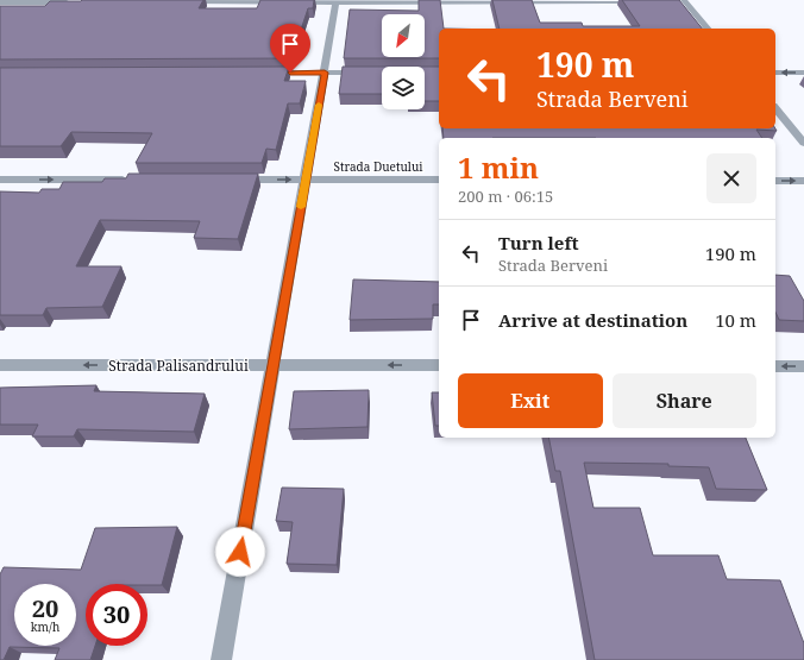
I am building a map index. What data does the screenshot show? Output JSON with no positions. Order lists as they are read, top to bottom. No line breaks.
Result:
{"streets":{"street":["Strada Duetului","Strada Palisandrului"]},"one_way":["Strada Palisandrului"],"north":"bottom left","page":{"turn":["190 m","Strada Berveni"],"heading":["1 min","200 m · 06:15"],"list":[{"name":"Turn left","note":"Strada Berveni","value":"190 m"},{"name":"Arrive at destination","value":"10 m"}],"buttons":["Exit","Share"],"speed":"20 km/h","limit":"30"}}
